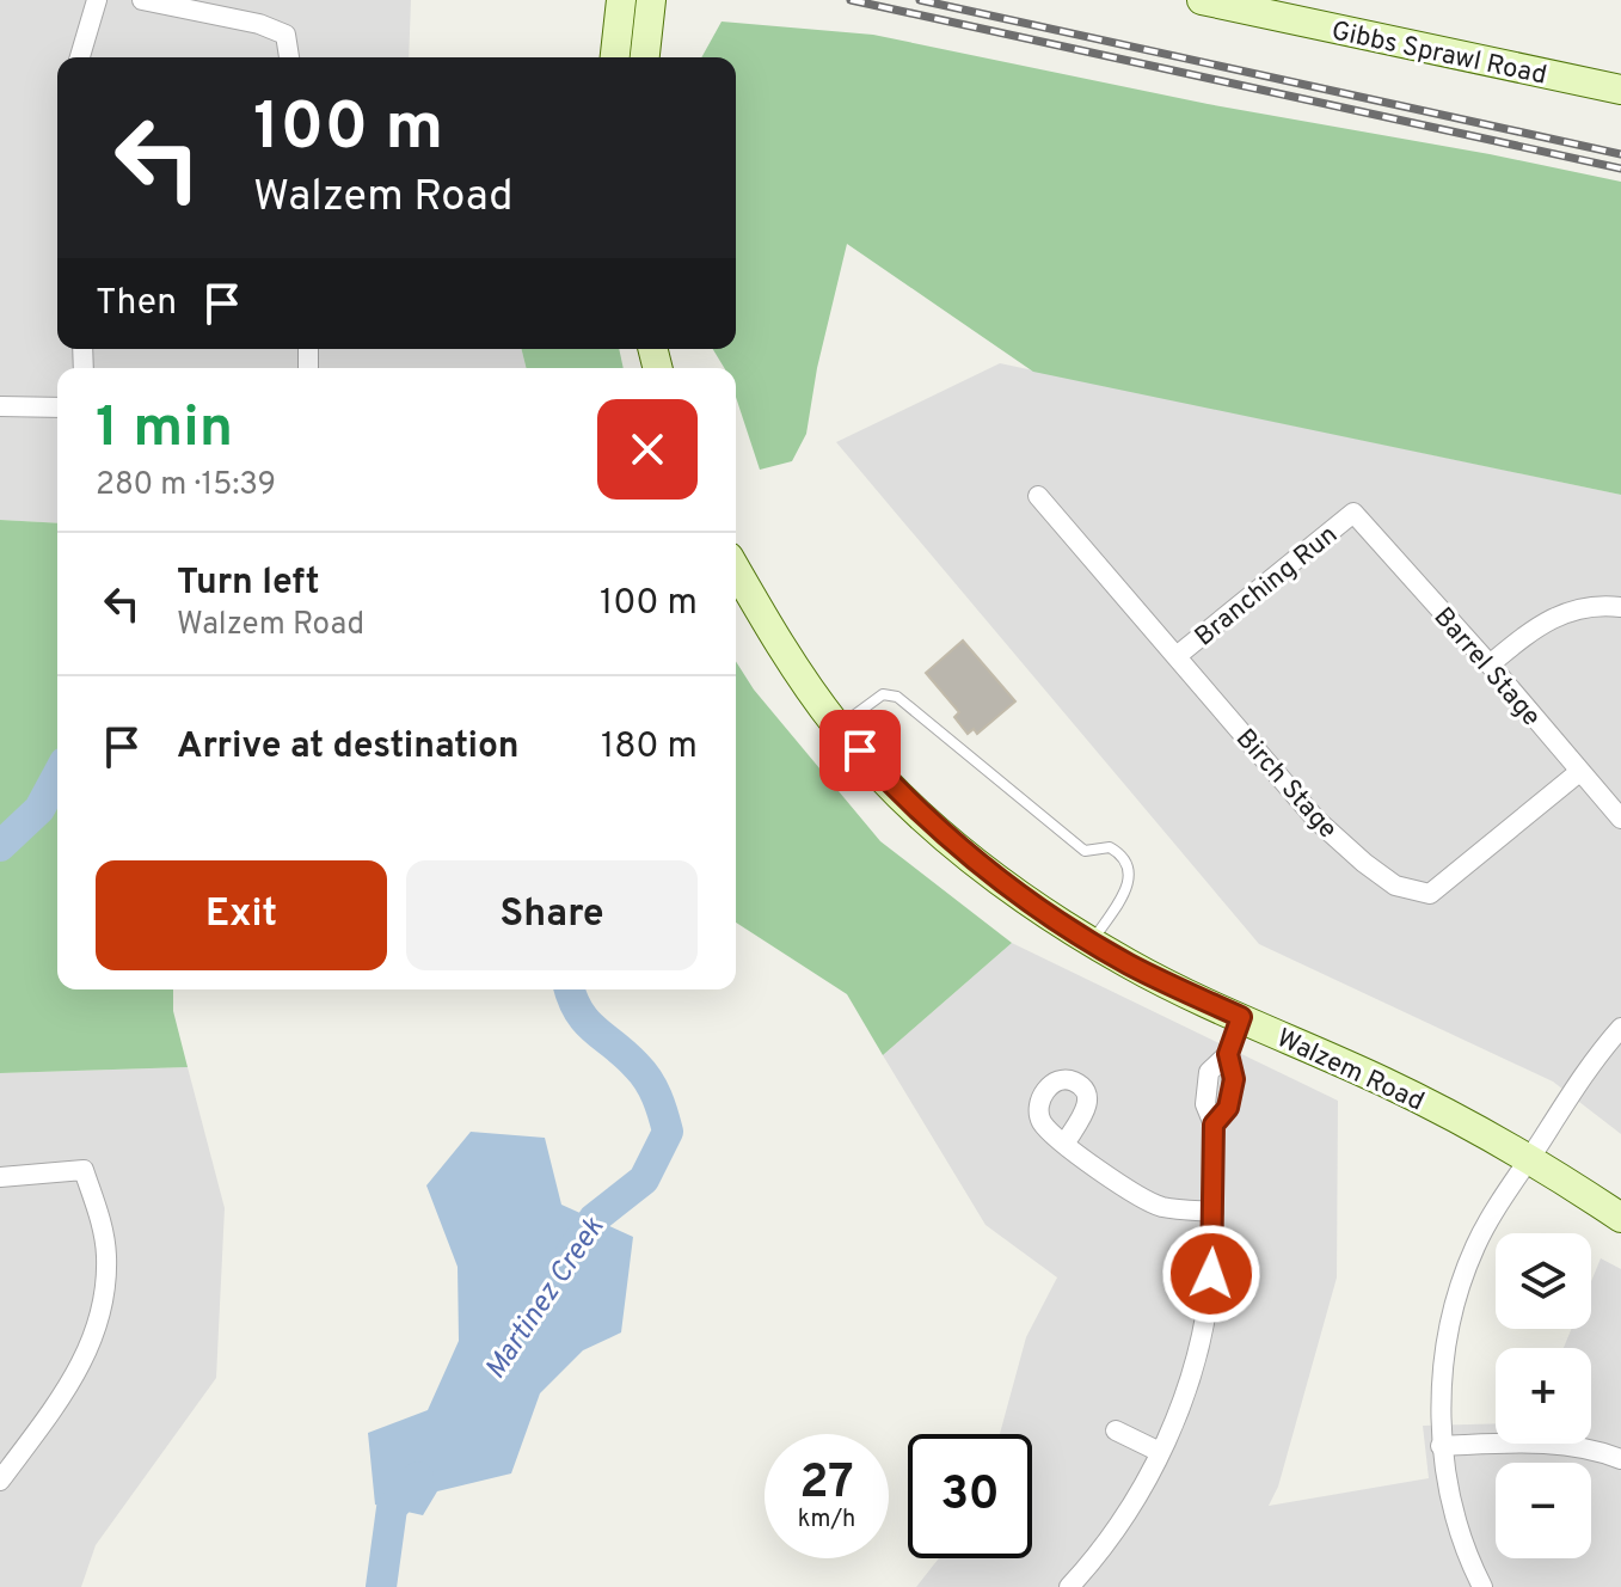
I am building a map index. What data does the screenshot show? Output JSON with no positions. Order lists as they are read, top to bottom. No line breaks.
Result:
{"streets":{"main road":["Gibbs Sprawl Road","Walzem Road"],"street":["Branching Run","Barrel Stage","Birch Stage"]},"crossings":[["Branching Run","Barrel Stage"],["Branching Run","Birch Stage"],["Barrel Stage","Birch Stage"]],"water":["Martinez Creek"],"page":{"turn":["100 m","Walzem Road"],"then":"Then","heading":["1 min","280 m · 15:39"],"list":[{"name":"Turn left","note":"Walzem Road","value":"100 m"},{"name":"Arrive at destination","value":"180 m"}],"buttons":["Exit","Share"],"map_buttons":["+","−"],"speed":"27 km/h","limit":"30"}}
